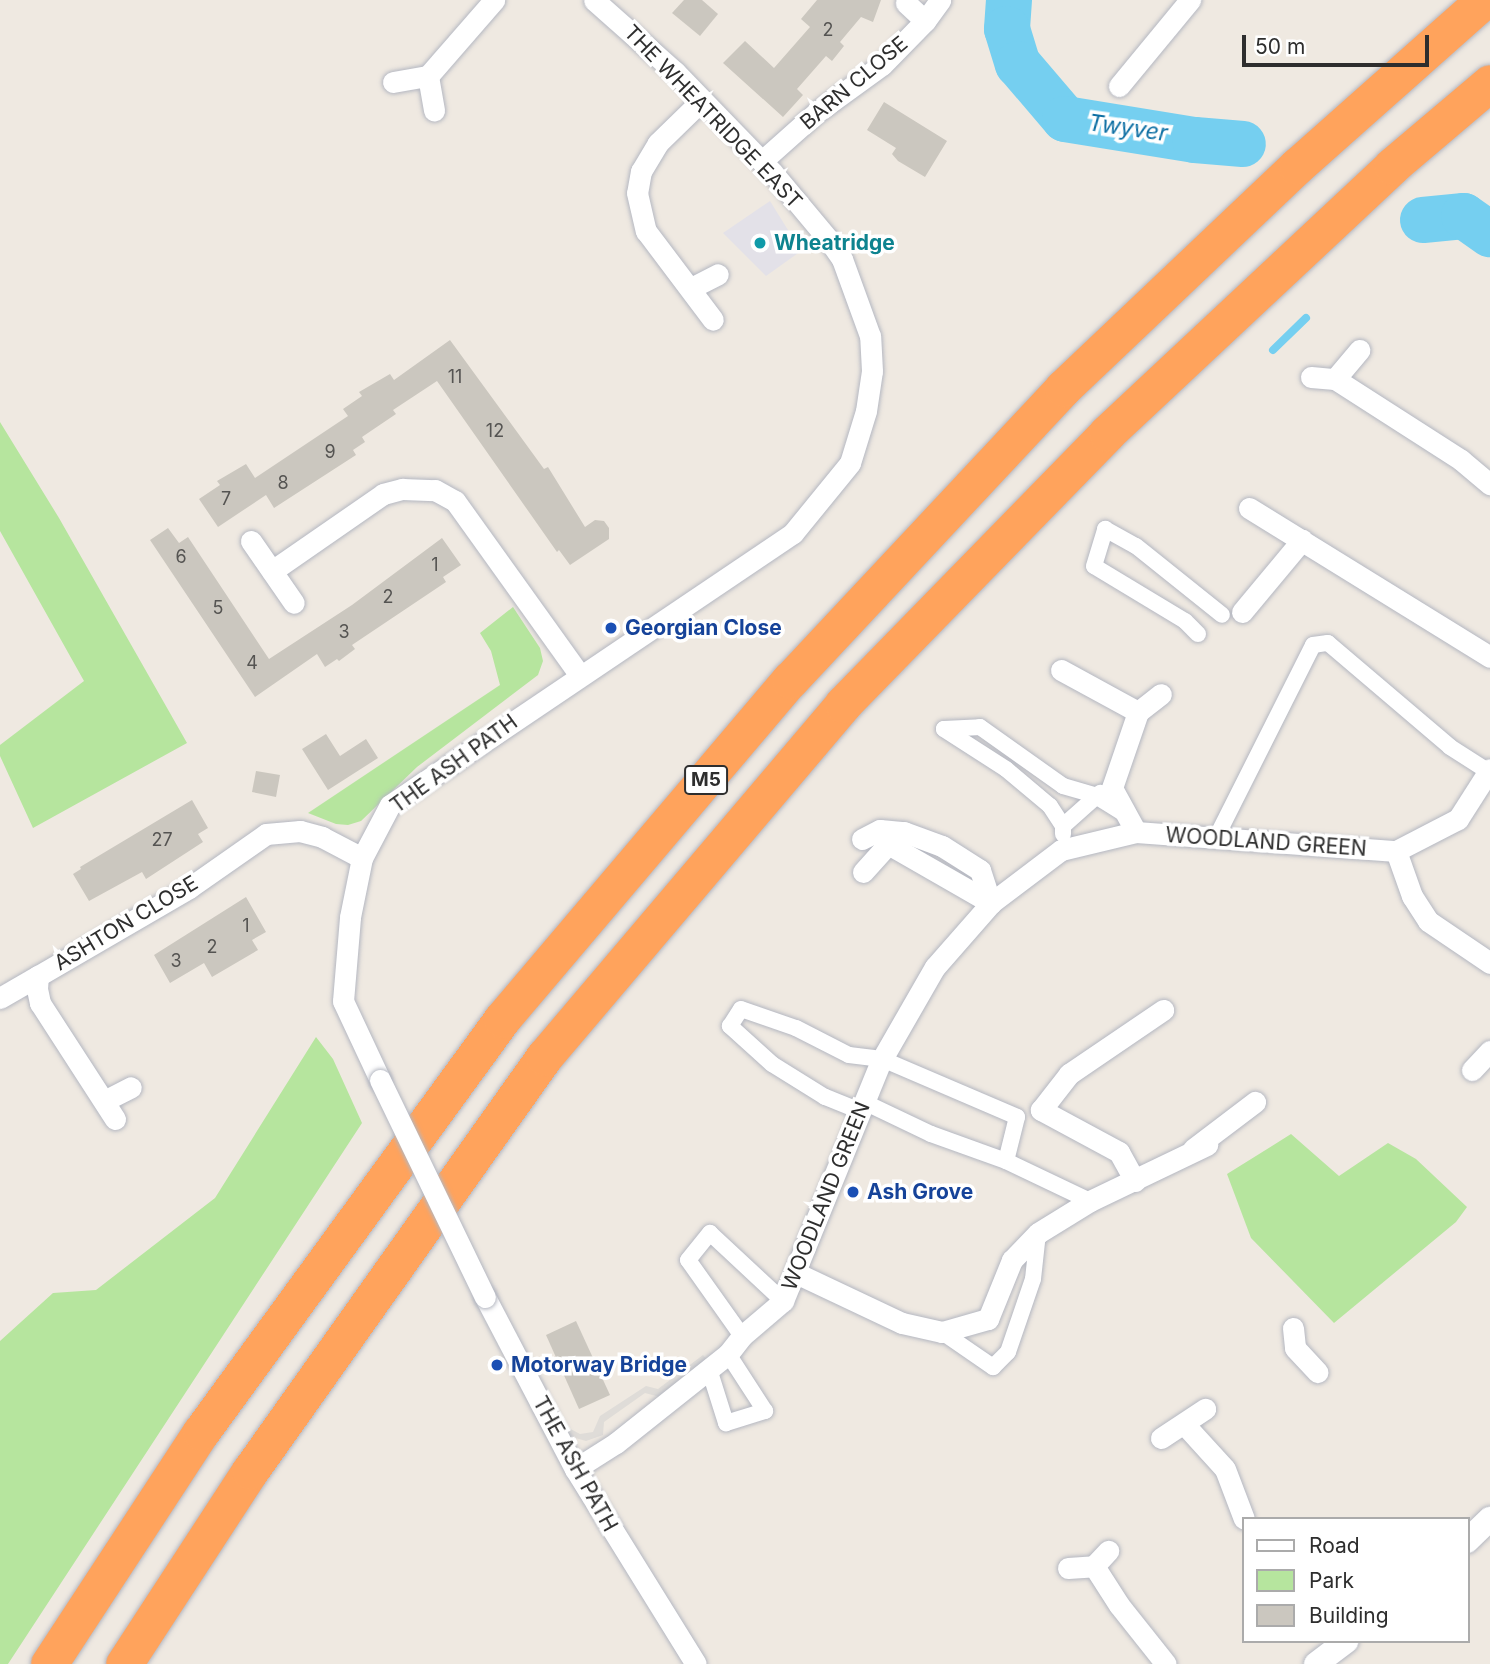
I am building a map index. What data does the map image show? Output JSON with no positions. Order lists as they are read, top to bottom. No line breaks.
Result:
{"streets":{"highway":["M5"],"street":["BARN CLOSE","THE WHEATRIDGE EAST","THE ASH PATH","WOODLAND GREEN","ASHTON CLOSE"]},"crossings":[["BARN CLOSE","THE WHEATRIDGE EAST"],["THE WHEATRIDGE EAST","THE ASH PATH"],["THE ASH PATH","WOODLAND GREEN"],["THE ASH PATH","ASHTON CLOSE"]],"water":["Twyver"],"places":["Wheatridge","Georgian Close","Ash Grove","Motorway Bridge"],"house_numbers":["2","11","12","9","8","7","6","1","2","5","3","4","27","1","2","3"],"legend":["Road","Park","Building"],"scale_bar":"50 m"}
